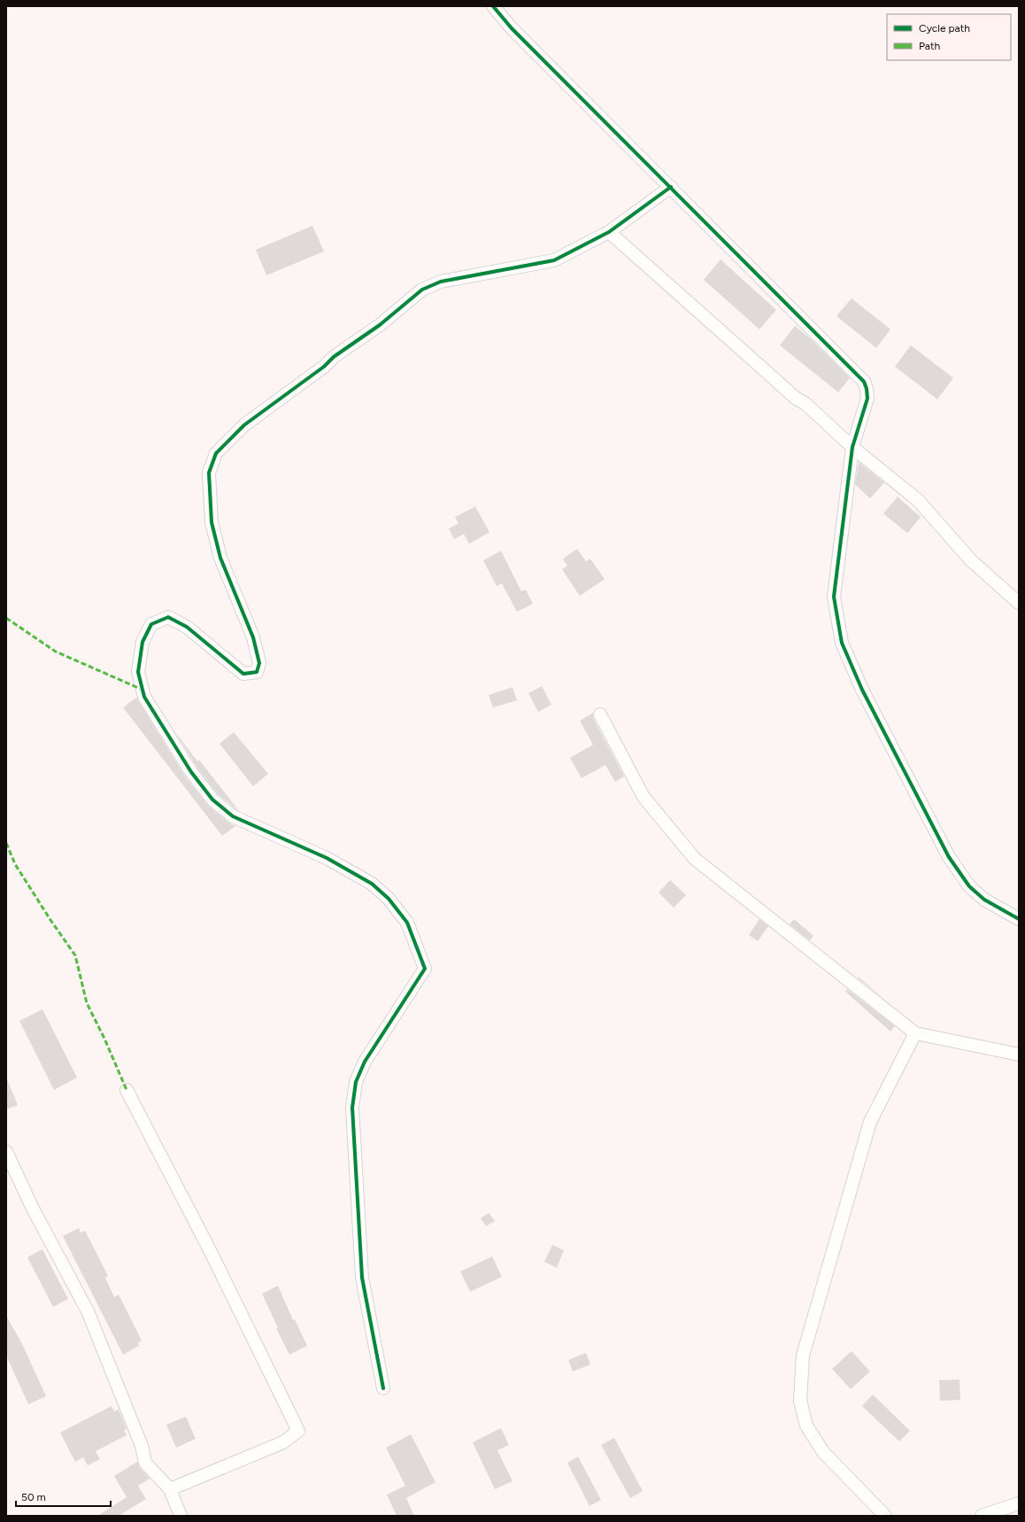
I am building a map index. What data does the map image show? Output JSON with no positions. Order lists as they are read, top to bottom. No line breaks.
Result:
{"legend":["Cycle path","Path"],"scale_bar":"50 m"}
